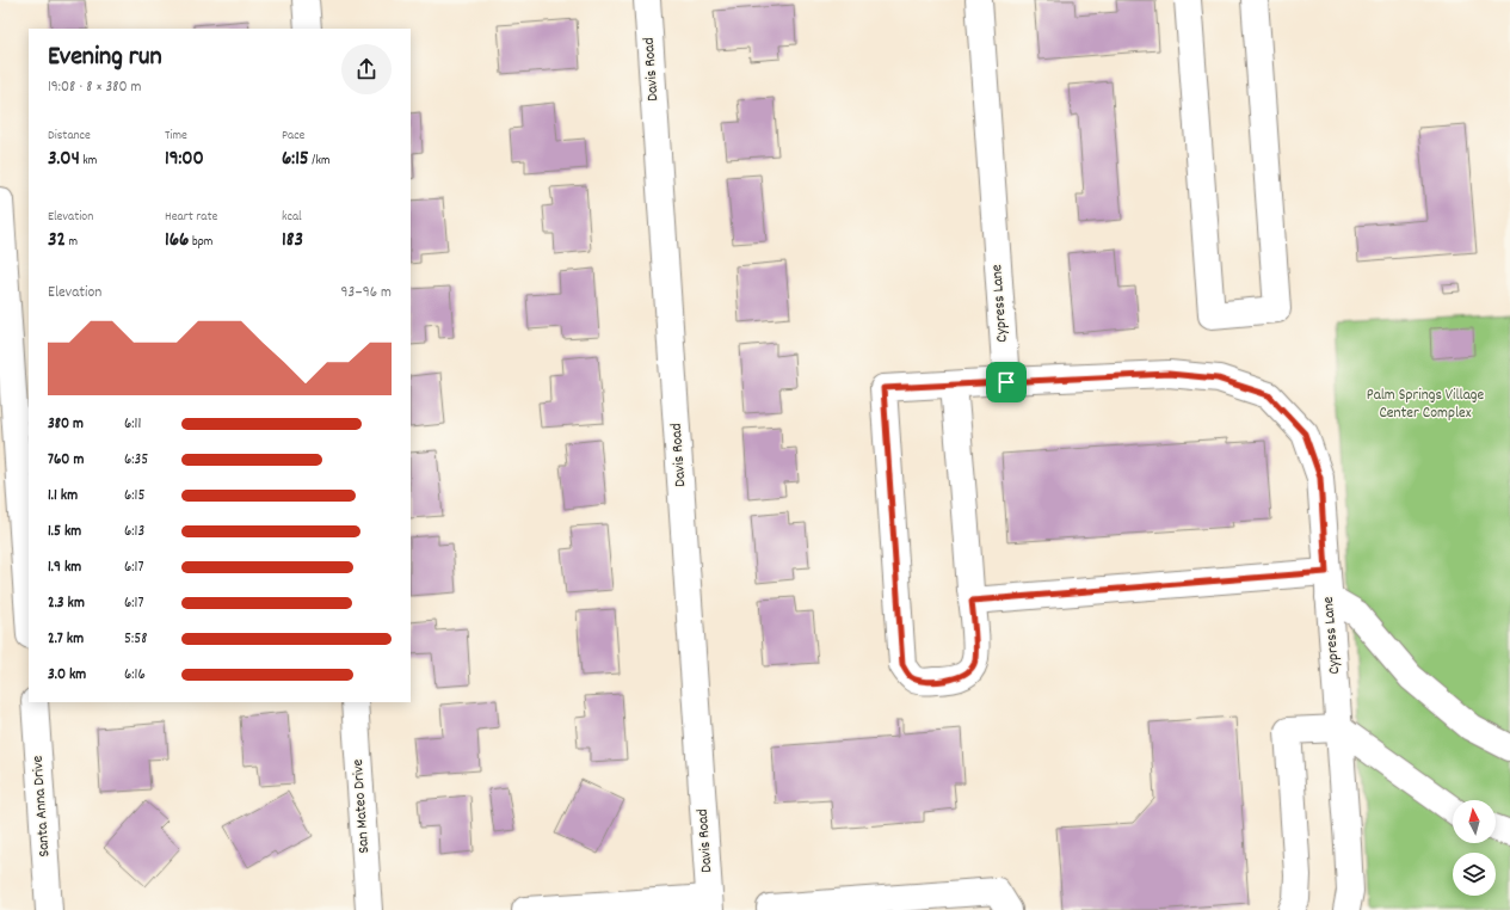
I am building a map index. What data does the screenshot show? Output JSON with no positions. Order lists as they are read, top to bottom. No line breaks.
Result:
{"streets":{"street":["Davis Road","Cypress Lane","Santa Anna Drive","San Mateo Drive"]},"parks":["Palm Springs Village Center Complex"],"north":"top","page":{"heading":["Evening run","19:08 · 8 × 380 m"],"stats":[["Distance","3.04 km"],["Time","19:00"],["Pace","6:15 /km"],["Elevation","32 m"],["Heart rate","166 bpm"],["kcal","183"]],"chart":["Elevation","93–96 m"],"list":[{"name":"380 m","note":"6:11"},{"name":"760 m","note":"6:35"},{"name":"1.1 km","note":"6:15"},{"name":"1.5 km","note":"6:13"},{"name":"1.9 km","note":"6:17"},{"name":"2.3 km","note":"6:17"},{"name":"2.7 km","note":"5:58"},{"name":"3.0 km","note":"6:16"}]}}
